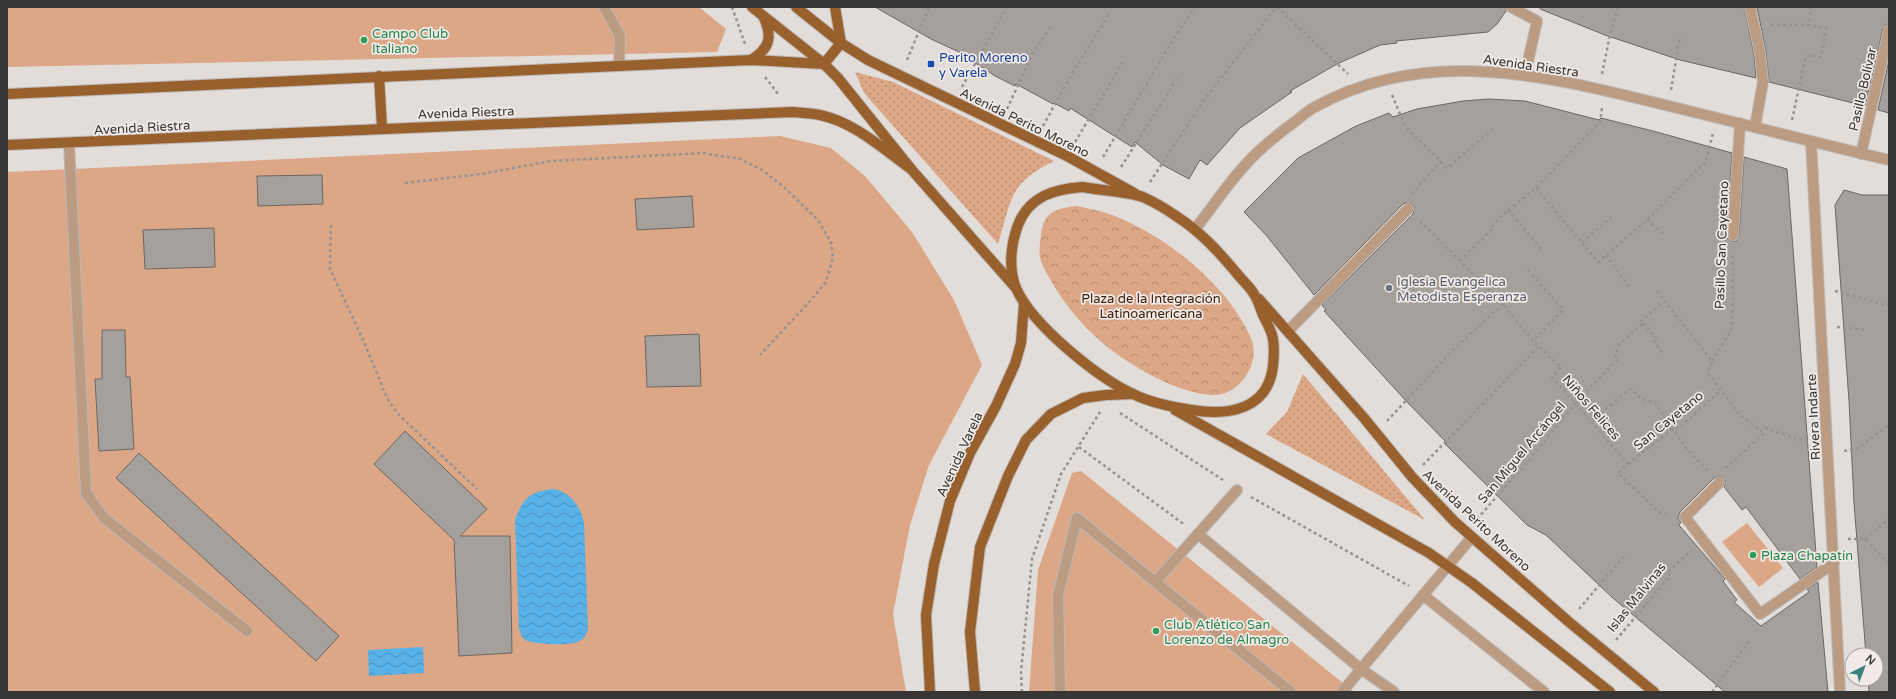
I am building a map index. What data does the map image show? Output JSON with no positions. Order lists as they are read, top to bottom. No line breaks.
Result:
{"streets":{"main road":["Avenida Riestra","Avenida Perito Moreno","Avenida Varela"],"street":["Pasillo Bolívar","Pasillo San Cayetano","Rivera Indarte"],"path":["Niños Felices","San Cayetano","San Miguel Arcángel","Islas Malvinas"]},"crossings":[["Avenida Riestra","Pasillo Bolívar"],["Avenida Riestra","Avenida Perito Moreno"],["Avenida Riestra","Pasillo San Cayetano"],["Avenida Riestra","Rivera Indarte"],["Avenida Perito Moreno","San Miguel Arcángel"],["Avenida Perito Moreno","Islas Malvinas"],["Niños Felices","San Cayetano"],["Niños Felices","San Miguel Arcángel"]],"parks":["Plaza de la Integración Latinoamericana"],"places":{"other":["Campo Club Italiano","Iglesia Evangelica Metodista Esperanza","Plaza Chapatín","Club Atlético San Lorenzo de Almagro"],"transit":["Perito Moreno y Varela"]},"north":"top right"}
